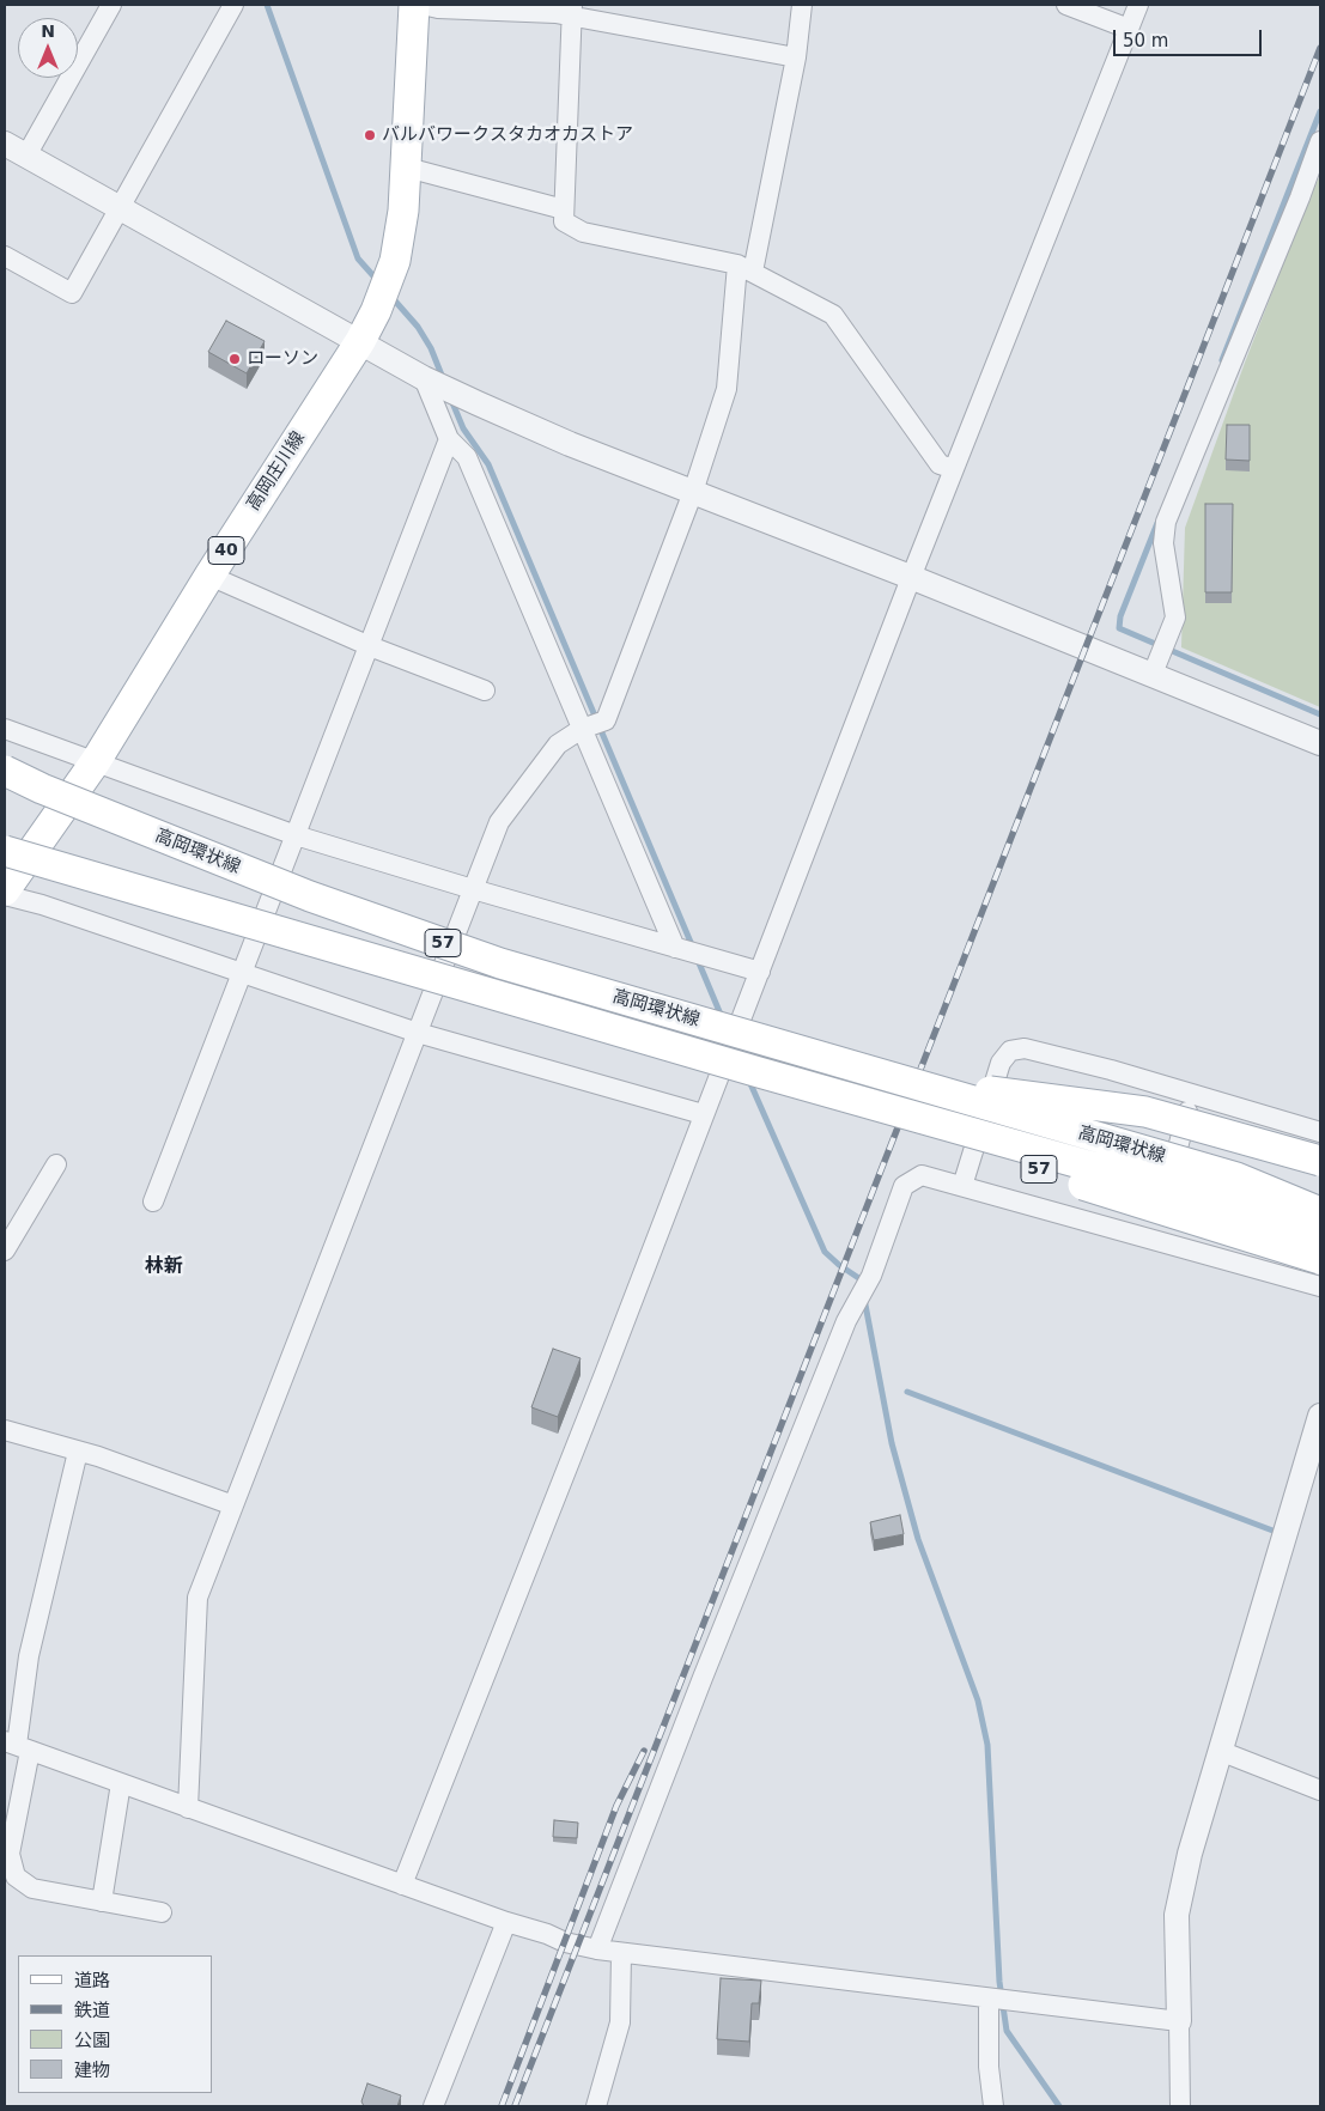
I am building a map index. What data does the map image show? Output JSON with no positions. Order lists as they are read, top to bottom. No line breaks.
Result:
{"streets":{"main road":["高岡庄川線","40","高岡環状線","57"]},"crossings":[["高岡環状線","57"]],"districts":["林新"],"places":["バルバワークスタカオカストア","ローソン"],"legend":["道路","鉄道","公園","建物"],"scale_bar":"50 m","north":"top"}
